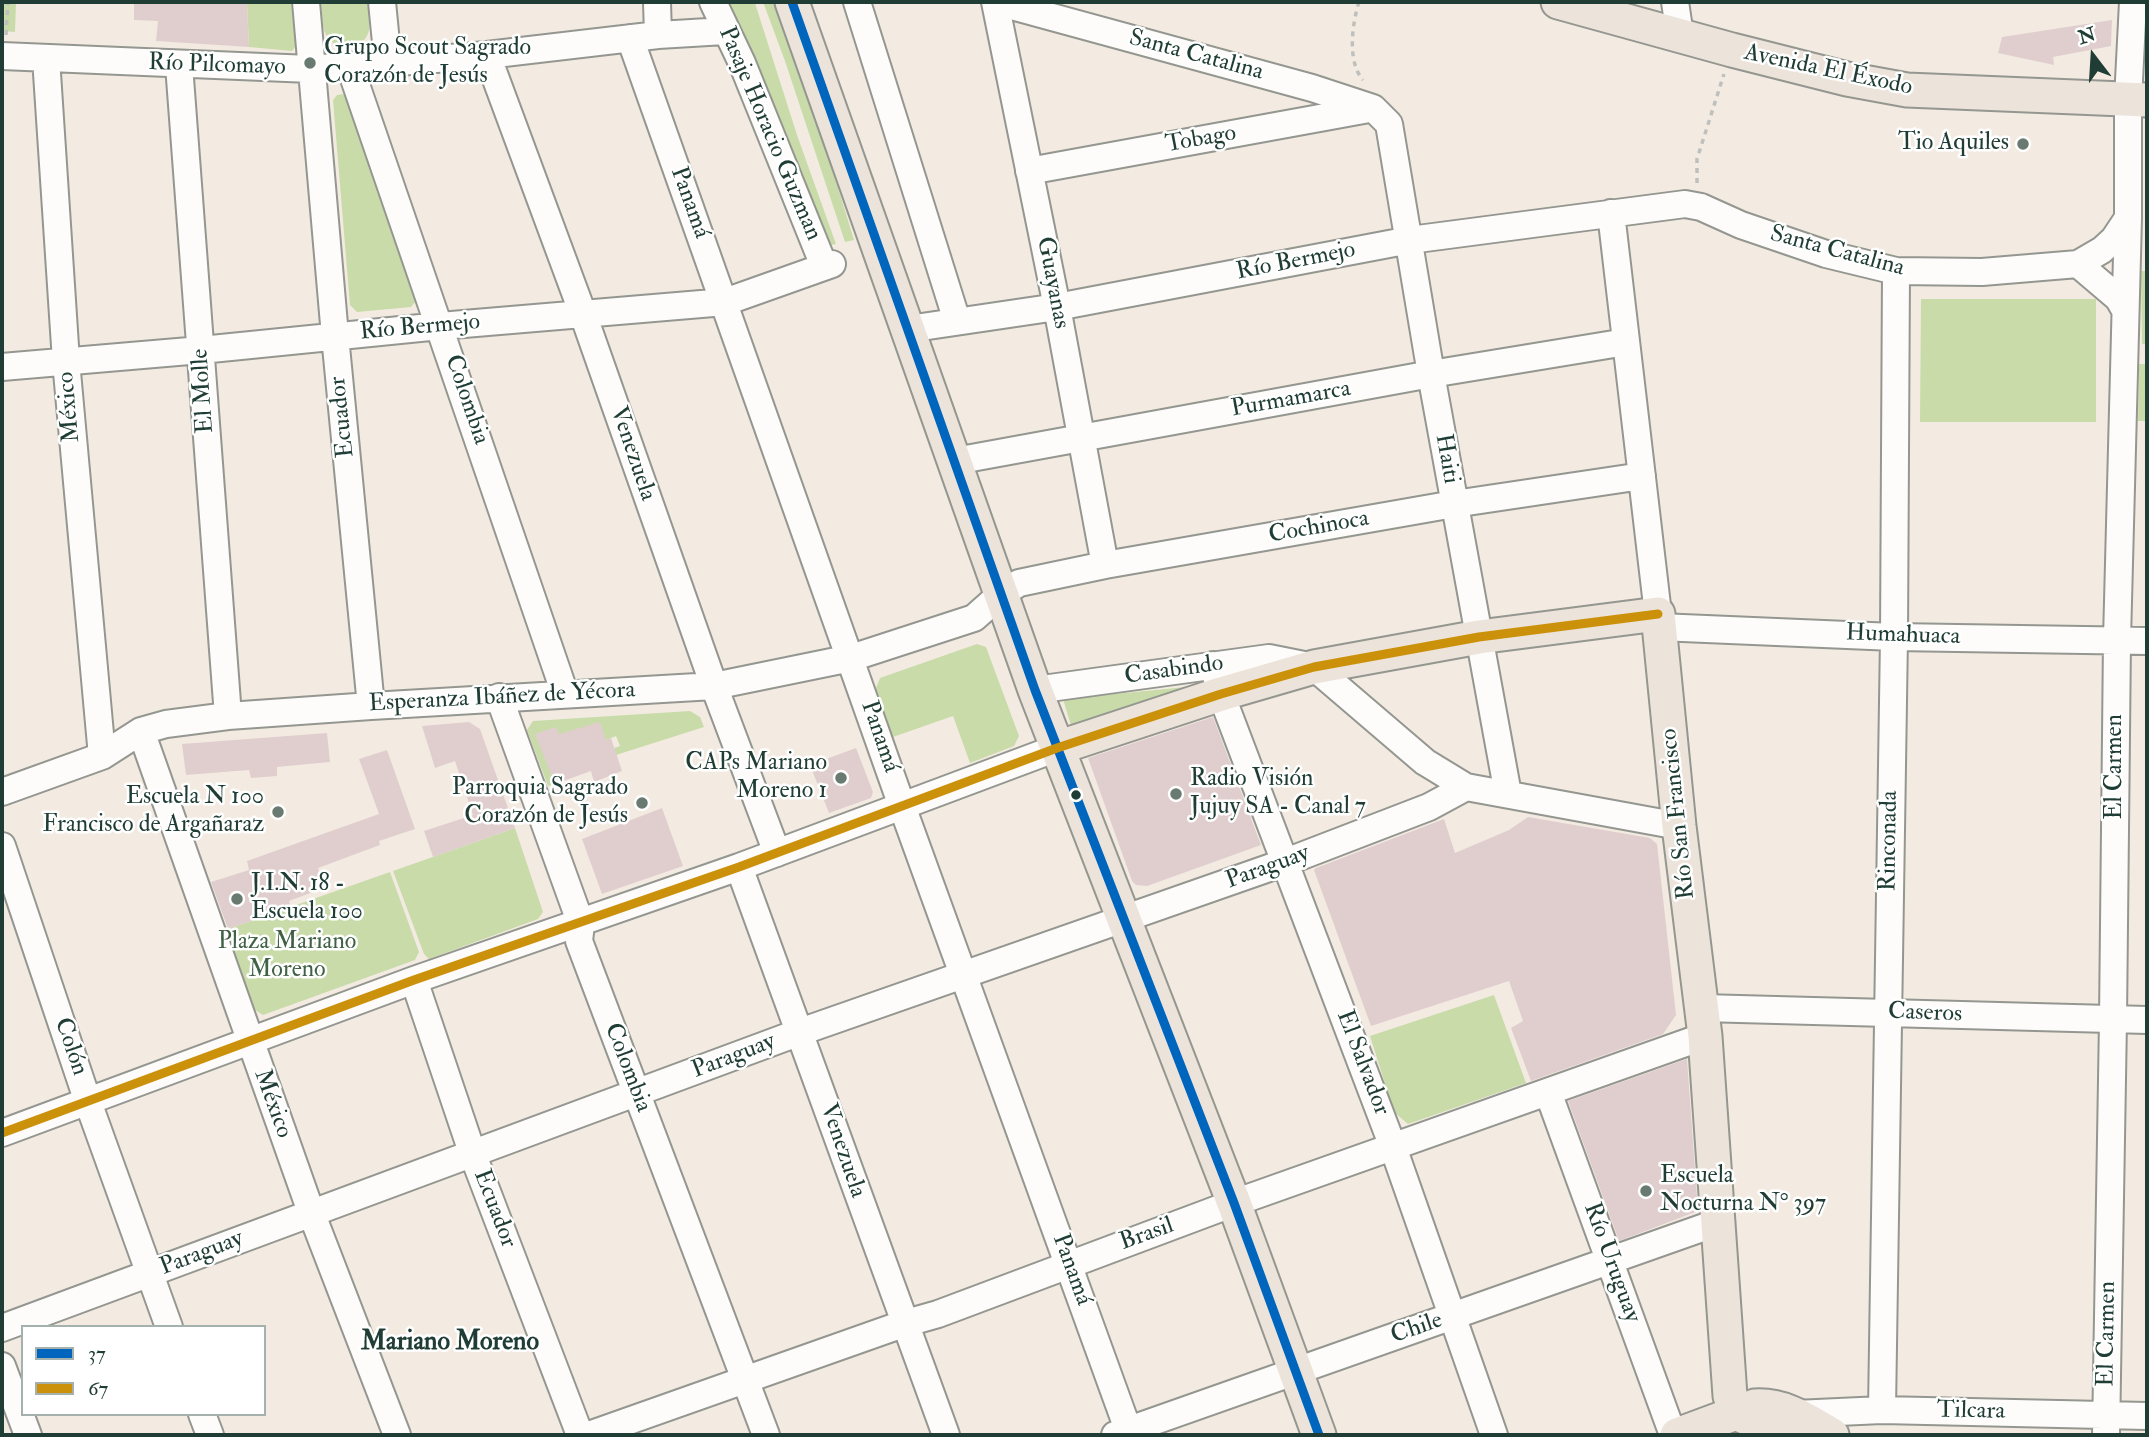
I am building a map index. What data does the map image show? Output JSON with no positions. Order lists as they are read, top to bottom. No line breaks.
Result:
{"streets":{"main road":["Avenida El Éxodo","Casabindo","Río San Francisco"],"street":["Santa Catalina","Río Pilcomayo","Pasaje Horacio Guzman","Tobago","Panamá","Río Bermejo","Guayanas","El Molle","Colombia","Purmamarca","México","Ecuador","Venezuela","Haiti","Cochinoca","Humahuaca","Esperanza Ibáñez de Yécora","El Carmen","Rinconada","Paraguay","Caseros","Colón","El Salvador","Brasil","Río Uruguay","Chile","Tilcara"]},"crossings":[["Santa Catalina","Tobago"],["Santa Catalina","Río Bermejo"],["Santa Catalina","Guayanas"],["Santa Catalina","Haiti"],["Santa Catalina","El Carmen"],["Santa Catalina","Rinconada"],["Río Pilcomayo","Pasaje Horacio Guzman"],["Río Pilcomayo","Panamá"],["Río Pilcomayo","El Molle"],["Río Pilcomayo","Colombia"],["Río Pilcomayo","México"],["Río Pilcomayo","Ecuador"],["Río Pilcomayo","Venezuela"],["Avenida El Éxodo","El Carmen"],["Pasaje Horacio Guzman","Río Bermejo"],["Tobago","Guayanas"],["Tobago","Haiti"],["Panamá","Río Bermejo"],["Panamá","Esperanza Ibáñez de Yécora"],["Panamá","Paraguay"],["Panamá","Brasil"],["Panamá","Chile"],["Río Bermejo","Guayanas"],["Río Bermejo","El Molle"],["Río Bermejo","Colombia"],["Río Bermejo","México"],["Río Bermejo","Ecuador"],["Río Bermejo","Venezuela"],["Río Bermejo","Haiti"],["Río Bermejo","Río San Francisco"],["Guayanas","Purmamarca"],["Guayanas","Cochinoca"],["El Molle","Esperanza Ibáñez de Yécora"],["Colombia","Esperanza Ibáñez de Yécora"],["Colombia","Paraguay"],["Colombia","Brasil"],["Purmamarca","Haiti"],["Purmamarca","Río San Francisco"],["México","Esperanza Ibáñez de Yécora"],["México","Paraguay"],["Ecuador","Esperanza Ibáñez de Yécora"],["Ecuador","Paraguay"],["Venezuela","Esperanza Ibáñez de Yécora"],["Venezuela","Paraguay"],["Venezuela","Brasil"],["Haiti","Cochinoca"],["Haiti","Casabindo"],["Cochinoca","Esperanza Ibáñez de Yécora"],["Cochinoca","Río San Francisco"],["Humahuaca","Casabindo"],["Humahuaca","El Carmen"],["Humahuaca","Río San Francisco"],["Humahuaca","Rinconada"],["Casabindo","Río San Francisco"],["Casabindo","El Salvador"],["El Carmen","Caseros"],["El Carmen","Tilcara"],["Río San Francisco","Caseros"],["Río San Francisco","Brasil"],["Río San Francisco","Chile"],["Rinconada","Caseros"],["Rinconada","Tilcara"],["Paraguay","Colón"],["Paraguay","El Salvador"],["Caseros","Brasil"],["El Salvador","Brasil"],["El Salvador","Chile"],["Brasil","Río Uruguay"],["Río Uruguay","Chile"]],"districts":["Mariano Moreno"],"parks":["Plaza Mariano Moreno"],"places":["Grupo Scout Sagrado Corazón de Jesús","Tio Aquiles","CAPs Mariano Moreno 1","Radio Visión Jujuy SA - Canal 7","Parroquia Sagrado Corazón de Jesús","Escuela N 100 Francisco de Argañaraz","J.I.N. 18 - Escuela 100","Escuela Nocturna N° 397"],"lines":["transit line 37","transit line 67"],"legend":["37","67"],"north":"top"}
